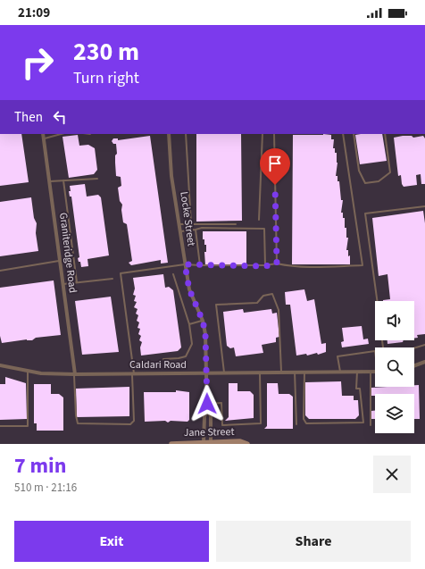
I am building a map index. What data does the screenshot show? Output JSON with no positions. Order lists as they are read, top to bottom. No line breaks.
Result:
{"streets":{"main road":["Jane Street"],"street":["Locke Street","Graniteridge Road","Caldari Road"]},"crossings":[["Locke Street","Caldari Road"],["Locke Street","Jane Street"],["Graniteridge Road","Caldari Road"]],"page":{"status":"21:09","turn":["230 m","Turn right"],"then":"Then","heading":["7 min","510 m · 21:16"],"buttons":["Exit","Share"]}}
